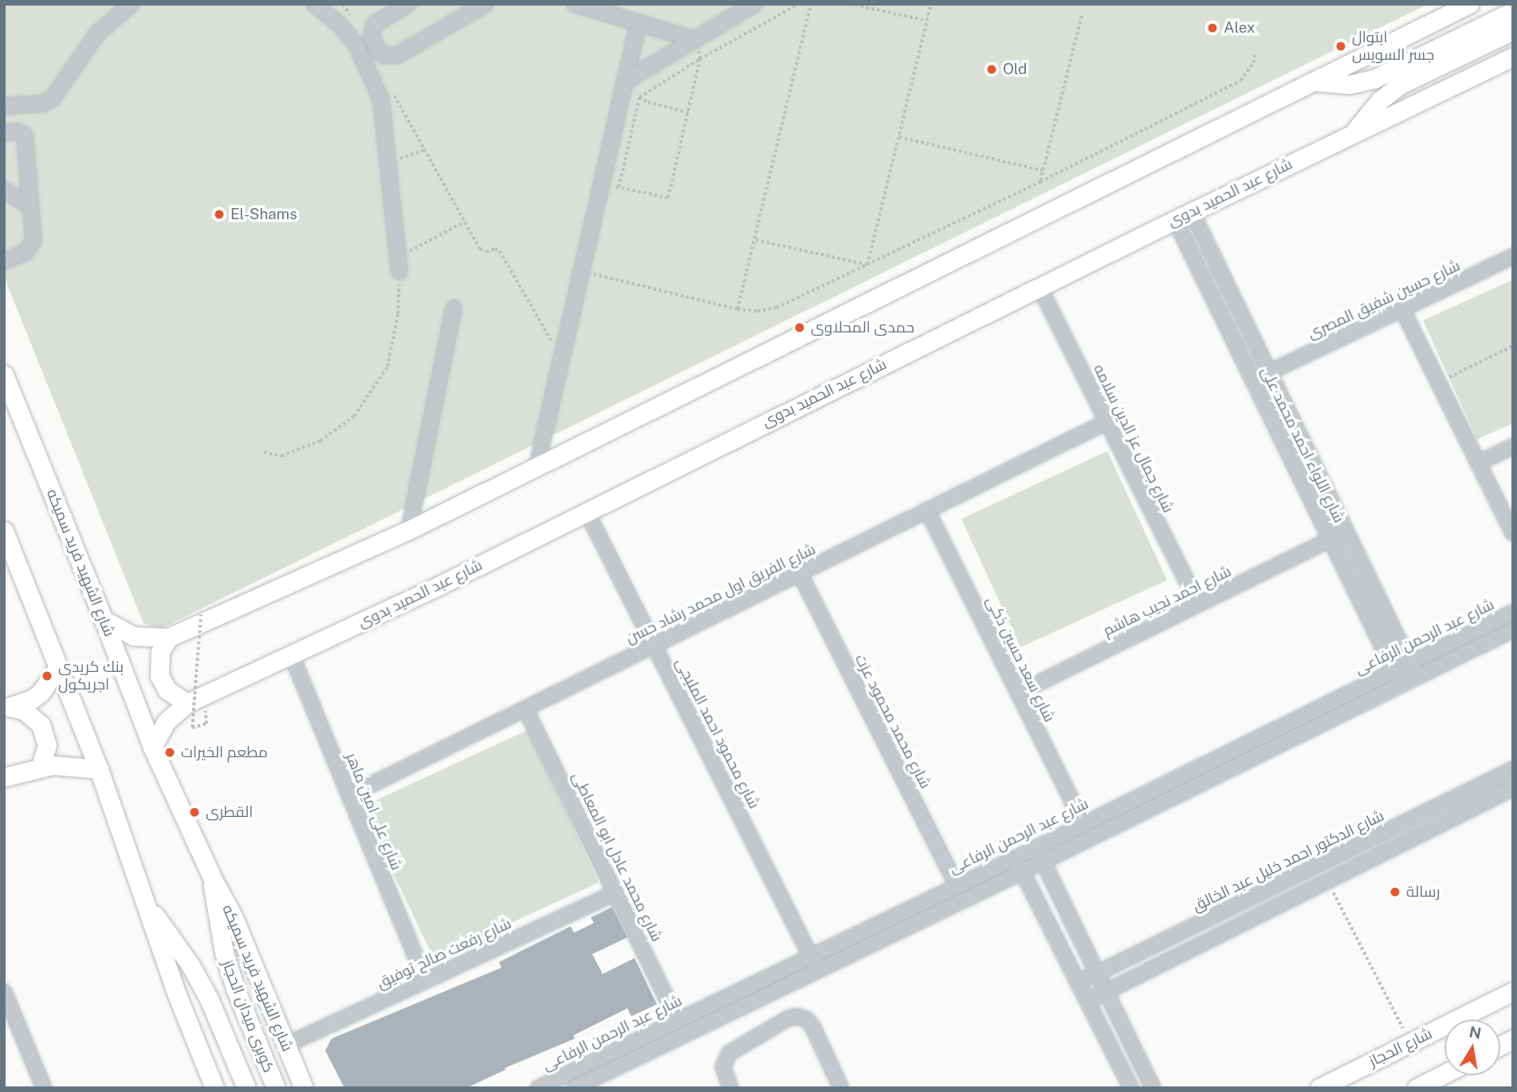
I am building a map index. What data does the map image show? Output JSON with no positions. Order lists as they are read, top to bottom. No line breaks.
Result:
{"streets":{"main road":["شارع عبد الحميد بدوى","شارع الشهيد فريد سميكه","كوبرى ميدان الحجاز","شارع الحجاز"],"street":["شارع حسين شفيق المصرى","شارع جمال عز الدين سلامه","شارع اللواء احمد محمد على","شارع الفريق اول محمد رشاد حسن","شارع احمد نجيب هاشم","شارع عبد الرحمن الرفاعى","شارع سعد حسين ذكى","شارع محمد محمود عزت","شارع محمود احمد المليجى","شارع على امين ماهر","شارع محمد عادل ابو المعاطى","شارع الدكتور احمد خليل عبد الخالق","شارع رفعت صالح توفيق"]},"crossings":[["شارع عبد الحميد بدوى","شارع جمال عز الدين سلامه"],["شارع عبد الحميد بدوى","شارع اللواء احمد محمد على"],["شارع عبد الحميد بدوى","شارع الشهيد فريد سميكه"],["شارع عبد الحميد بدوى","شارع محمود احمد المليجى"],["شارع عبد الحميد بدوى","شارع على امين ماهر"],["شارع حسين شفيق المصرى","شارع اللواء احمد محمد على"],["شارع جمال عز الدين سلامه","شارع الفريق اول محمد رشاد حسن"],["شارع جمال عز الدين سلامه","شارع احمد نجيب هاشم"],["شارع اللواء احمد محمد على","شارع احمد نجيب هاشم"],["شارع اللواء احمد محمد على","شارع عبد الرحمن الرفاعى"],["شارع الشهيد فريد سميكه","شارع رفعت صالح توفيق"],["شارع الشهيد فريد سميكه","كوبرى ميدان الحجاز"],["شارع الفريق اول محمد رشاد حسن","شارع سعد حسين ذكى"],["شارع الفريق اول محمد رشاد حسن","شارع محمد محمود عزت"],["شارع الفريق اول محمد رشاد حسن","شارع محمود احمد المليجى"],["شارع الفريق اول محمد رشاد حسن","شارع على امين ماهر"],["شارع الفريق اول محمد رشاد حسن","شارع محمد عادل ابو المعاطى"],["شارع احمد نجيب هاشم","شارع سعد حسين ذكى"],["شارع عبد الرحمن الرفاعى","شارع سعد حسين ذكى"],["شارع عبد الرحمن الرفاعى","شارع محمد محمود عزت"],["شارع عبد الرحمن الرفاعى","شارع محمود احمد المليجى"],["شارع عبد الرحمن الرفاعى","شارع محمد عادل ابو المعاطى"],["شارع على امين ماهر","شارع رفعت صالح توفيق"],["شارع محمد عادل ابو المعاطى","شارع رفعت صالح توفيق"]],"places":["Alex","ابتوال جسر السويس","Old","El-Shams","حمدى المحلاوى","بنك كريدى اجريكول","مطعم الخيرات","القطرى","رسالة"],"north":"top"}
